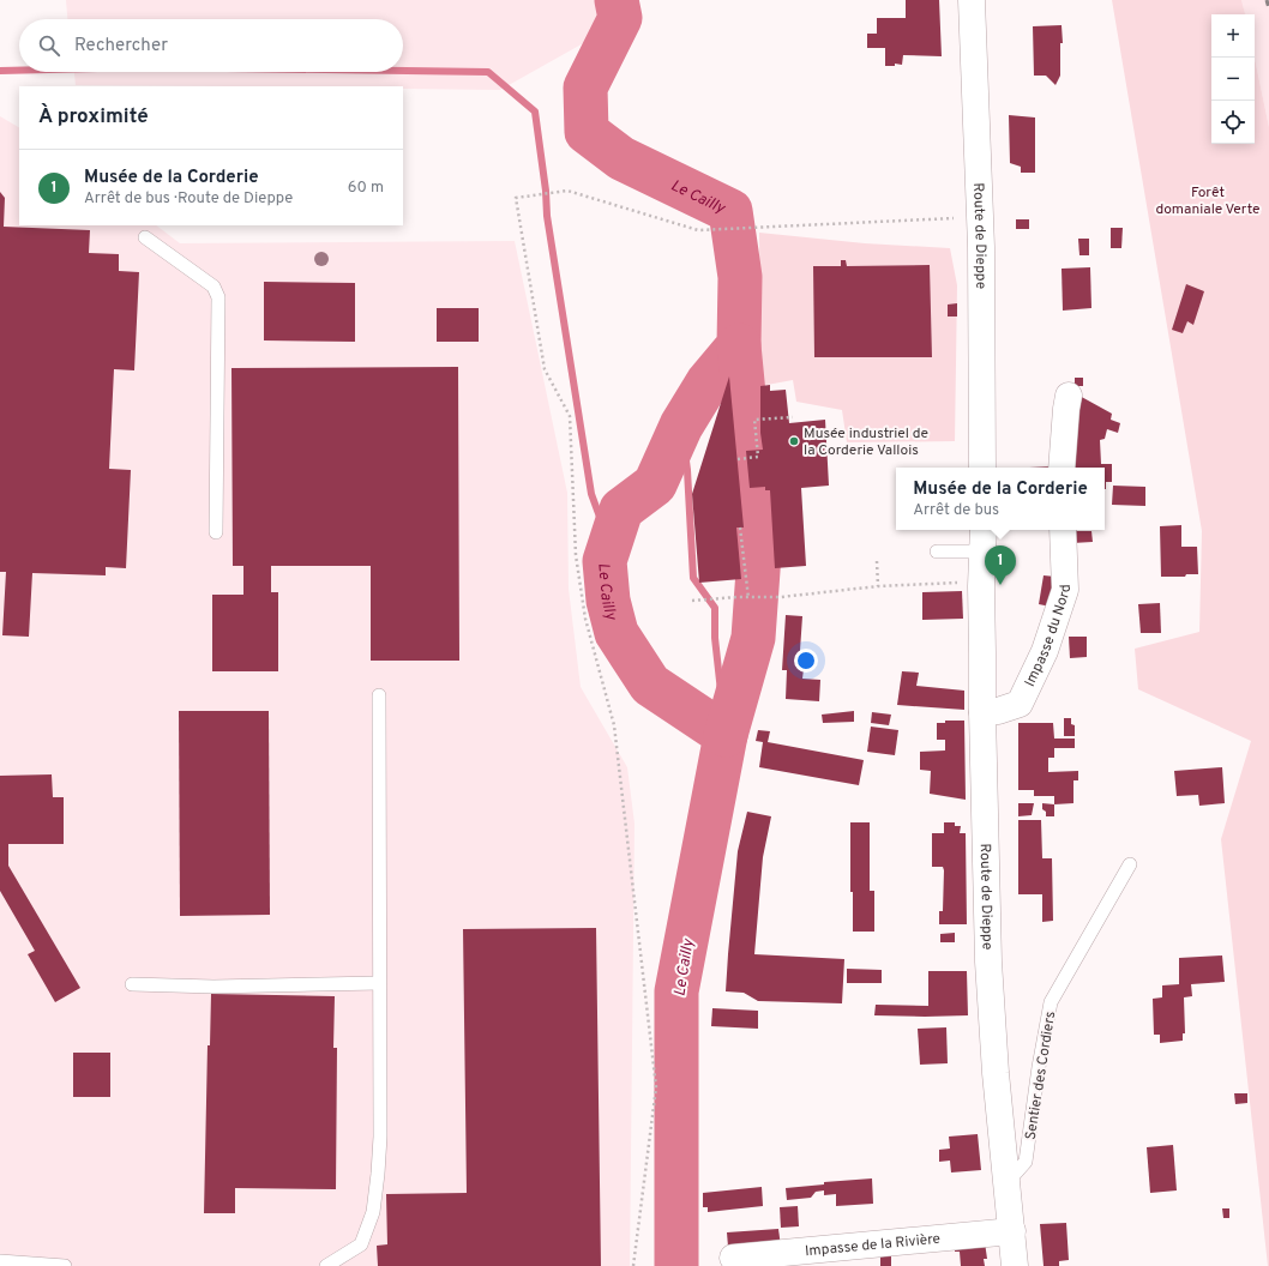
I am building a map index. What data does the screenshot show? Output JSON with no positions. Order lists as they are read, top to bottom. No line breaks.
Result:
{"streets":{"main road":["Route de Dieppe","Impasse du Nord","Impasse de la Rivière"],"lane":["Sentier des Cordiers"]},"crossings":[["Route de Dieppe","Impasse du Nord"],["Route de Dieppe","Sentier des Cordiers"],["Route de Dieppe","Impasse de la Rivière"]],"water":["Le Cailly"],"parks":["Forêt domaniale Verte"],"places":["Musée industriel de la Corderie Vallois"],"page":{"map_buttons":["+","−"],"search":"Rechercher","heading":"À proximité","list":[{"mark":"1","name":"Musée de la Corderie","note":"Arrêt de bus · Route de Dieppe","value":"60 m"}],"popup":["Musée de la Corderie","Arrêt de bus"],"pins":"1"}}
